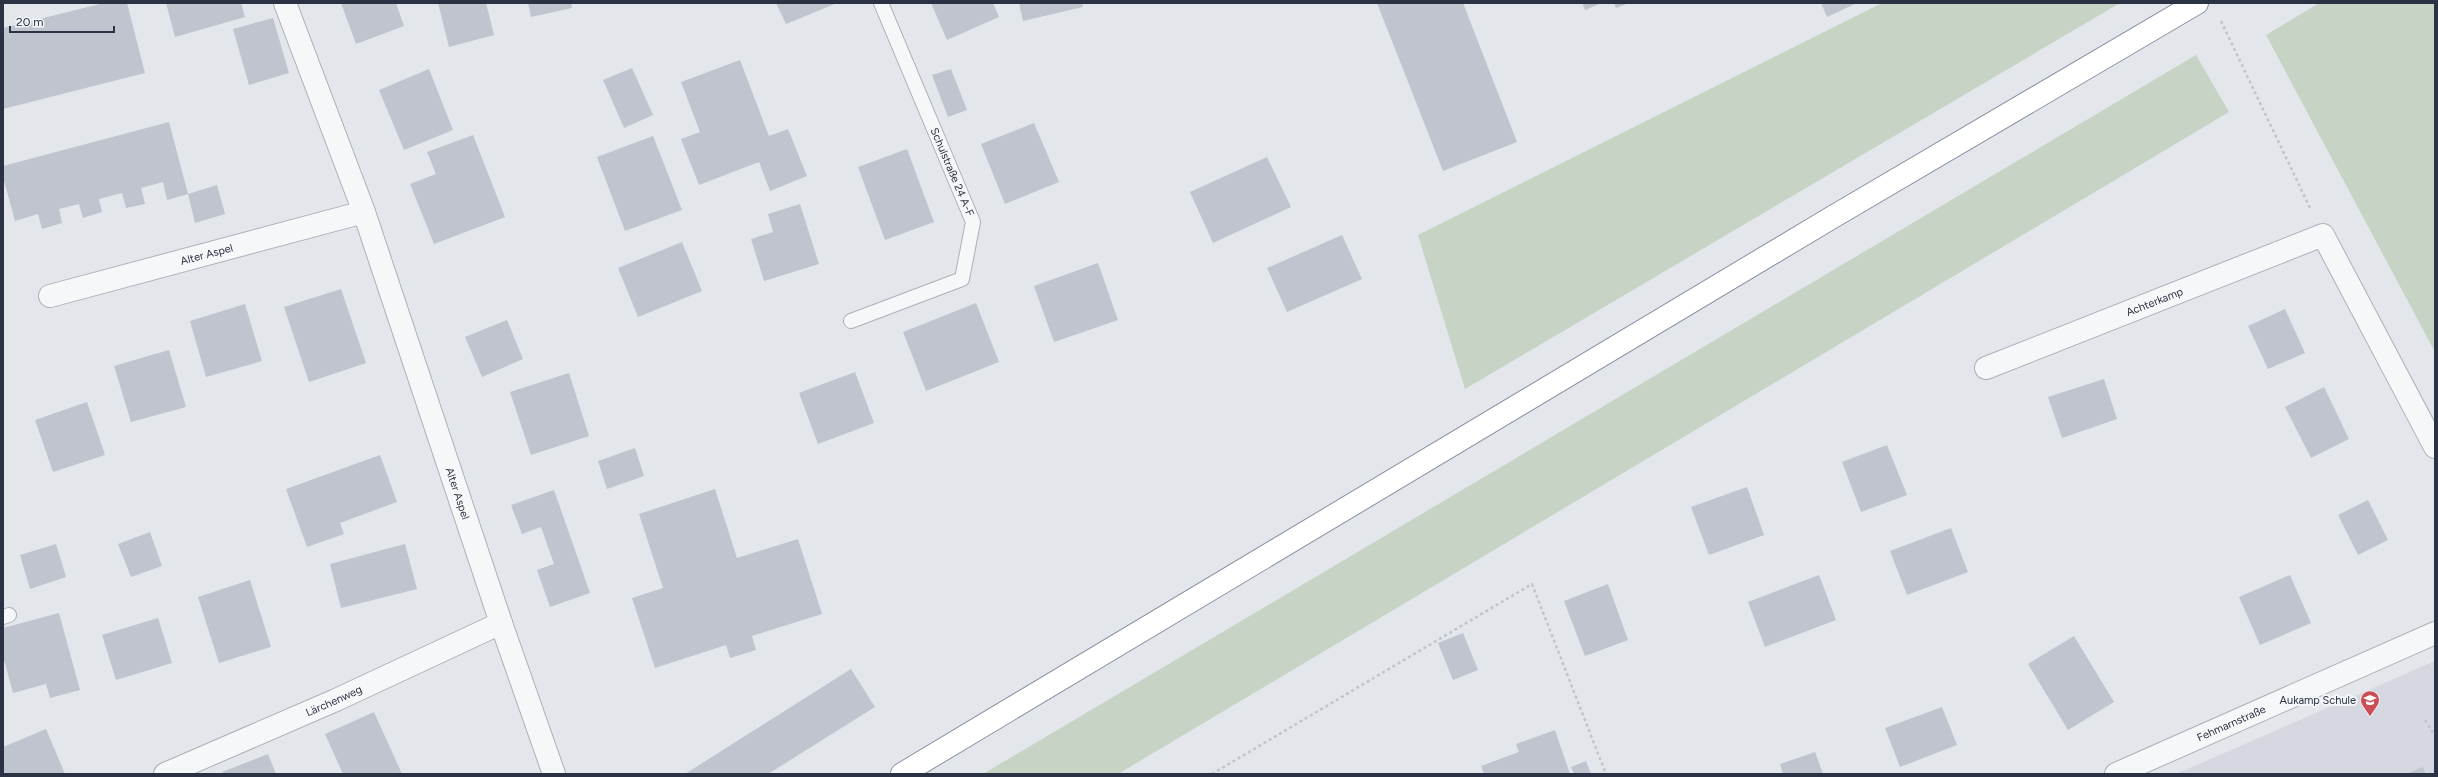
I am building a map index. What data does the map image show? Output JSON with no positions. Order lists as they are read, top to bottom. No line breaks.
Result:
{"streets":{"street":["Alter Aspel","Achterkamp","Lärchenweg","Fehmarnstraße"],"lane":["Schulstraße 24 A-F"]},"crossings":[["Alter Aspel","Lärchenweg"]],"places":{"school or university":["Aukamp Schule"]},"scale_bar":"20 m"}
